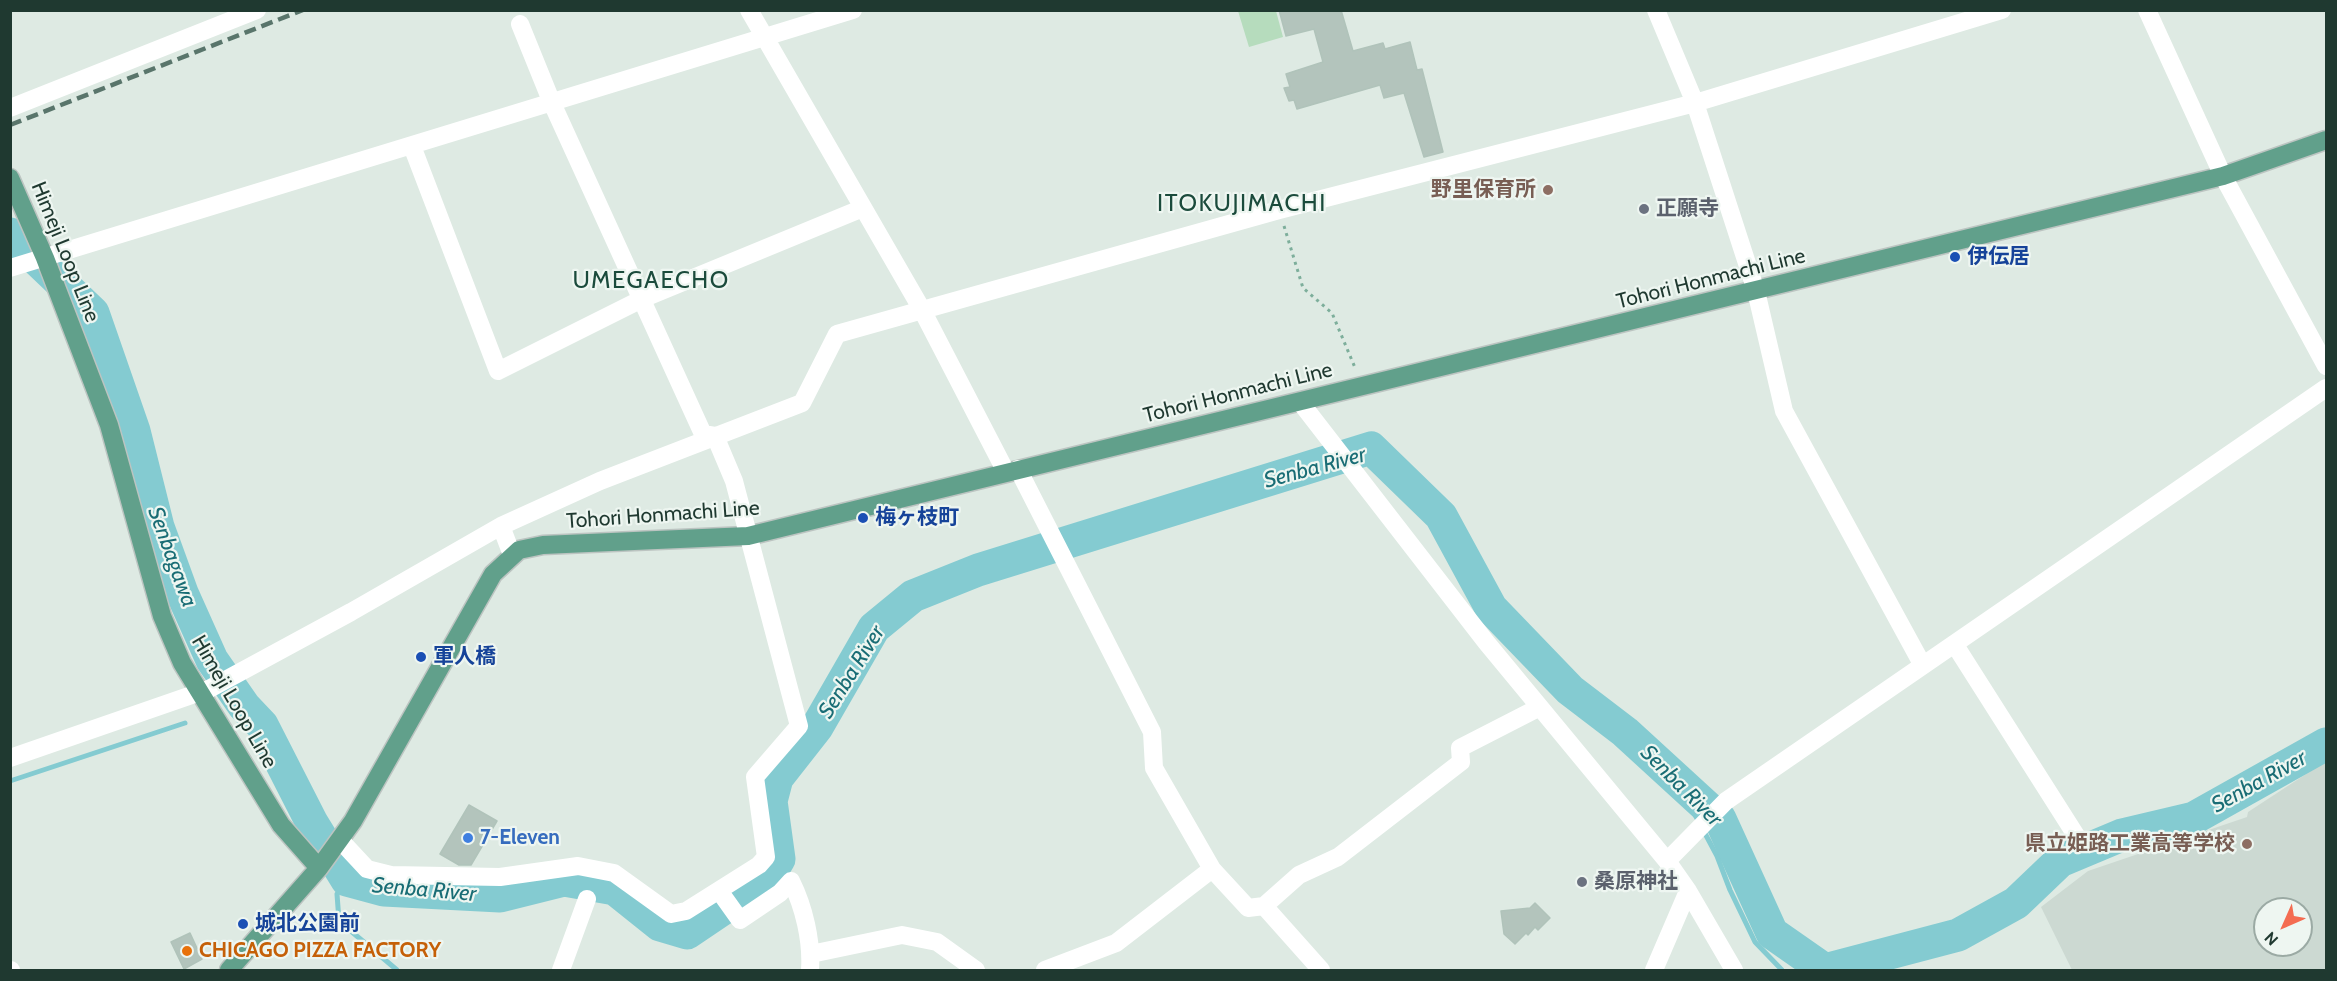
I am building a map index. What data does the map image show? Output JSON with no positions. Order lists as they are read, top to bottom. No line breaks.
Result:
{"streets":{"main road":["Himeji Loop Line","Tohori Honmachi Line"]},"crossings":[["Himeji Loop Line","Tohori Honmachi Line"]],"districts":["ITOKUJIMACHI","UMEGAECHO"],"water":["Senba River","Senbagawa"],"places":["野里保育所","正願寺","伊伝居","梅ヶ枝町","軍人橋","7-Eleven","県立姫路工業高等学校","桑原神社","城北公園前","CHICAGO PIZZA FACTORY"],"north":"bottom left"}
